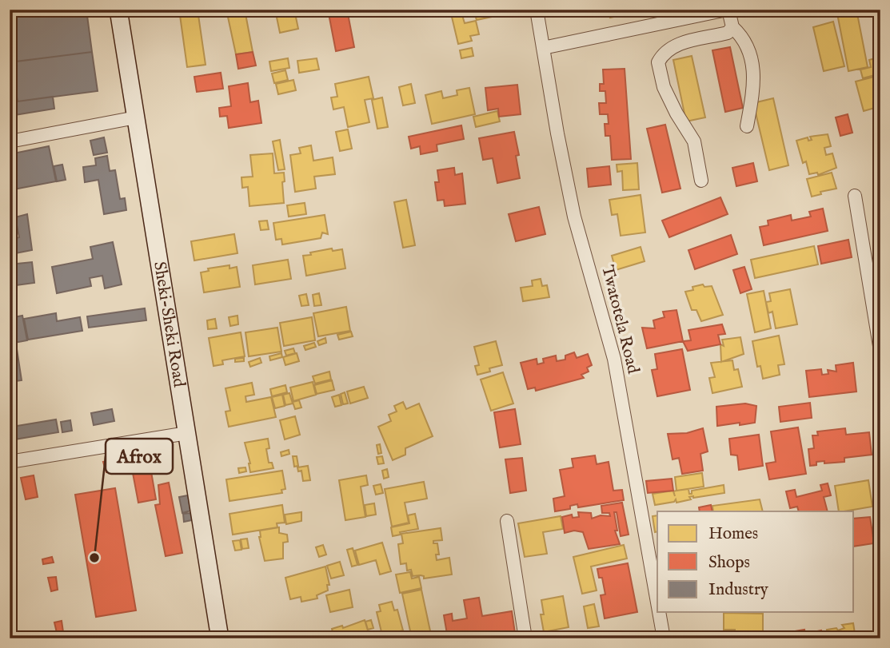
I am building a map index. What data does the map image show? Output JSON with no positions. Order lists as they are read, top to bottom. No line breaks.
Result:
{"streets":{"street":["Twatotela Road","Sheki-Sheki Road"]},"places":["Afrox"],"legend":["Homes","Shops","Industry"]}
